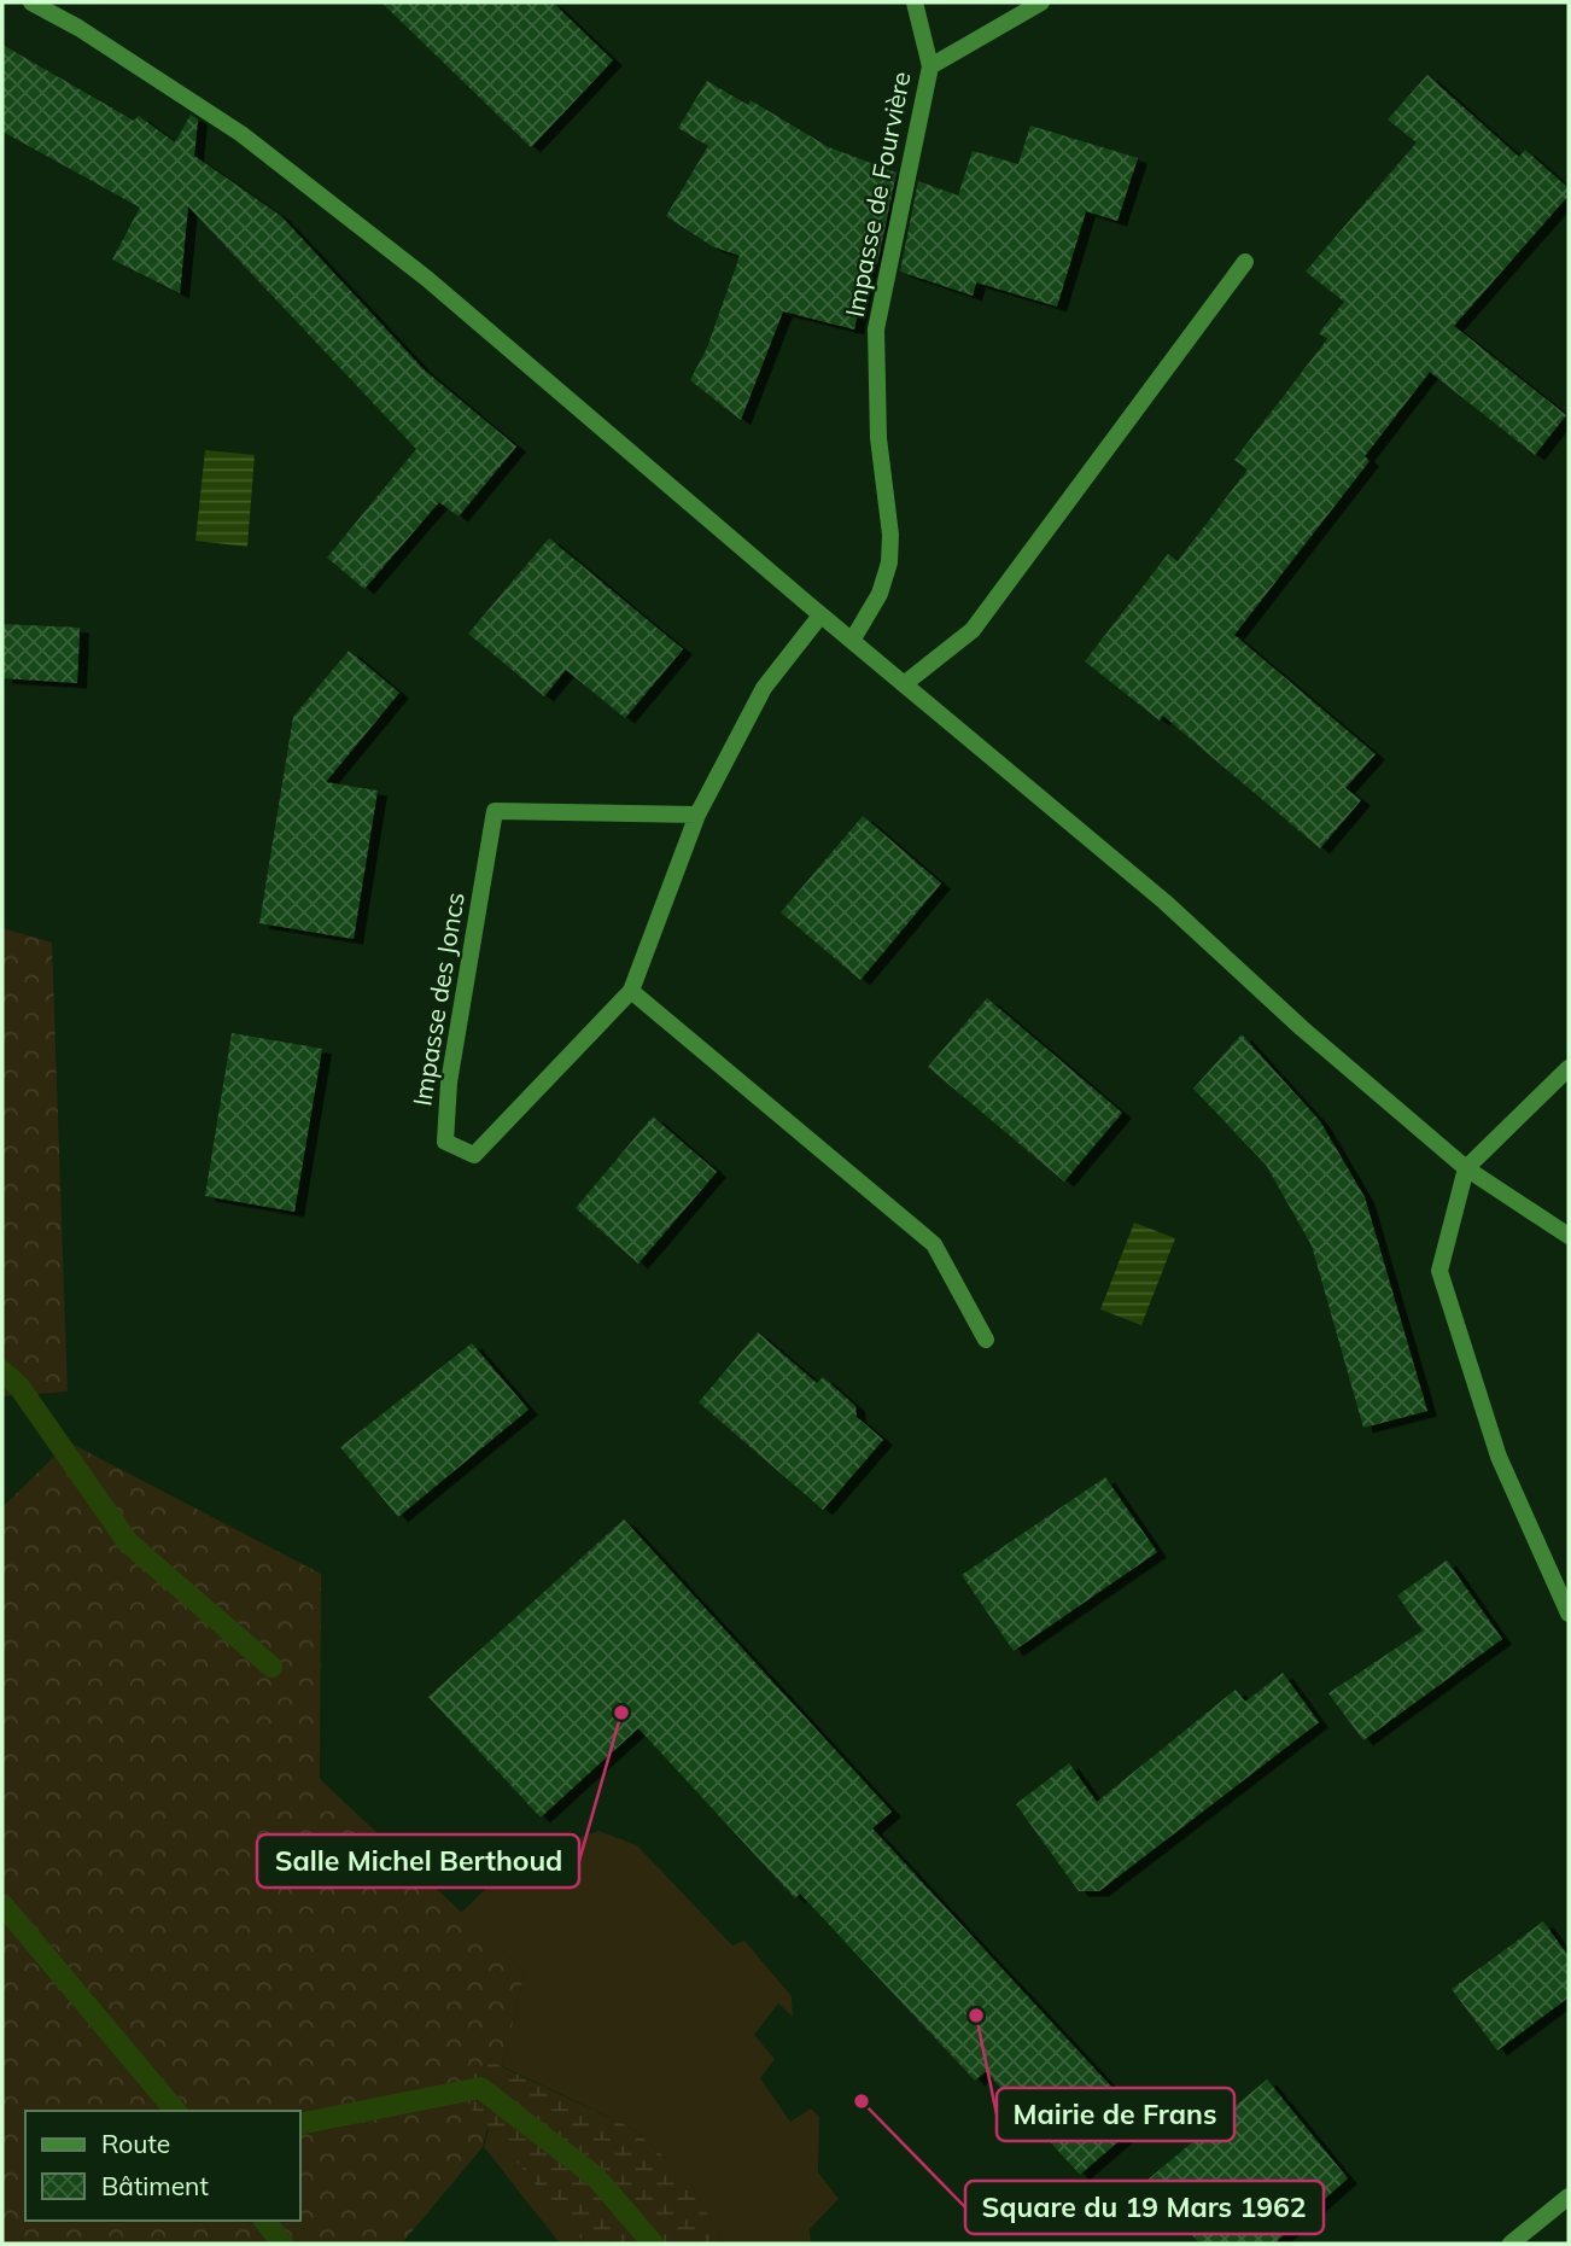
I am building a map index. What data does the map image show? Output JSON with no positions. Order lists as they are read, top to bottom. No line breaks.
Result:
{"streets":{"street":["Impasse de Fourvière","Impasse des Joncs"]},"places":["Salle Michel Berthoud","Mairie de Frans","Square du 19 Mars 1962"],"legend":["Route","Bâtiment"]}
